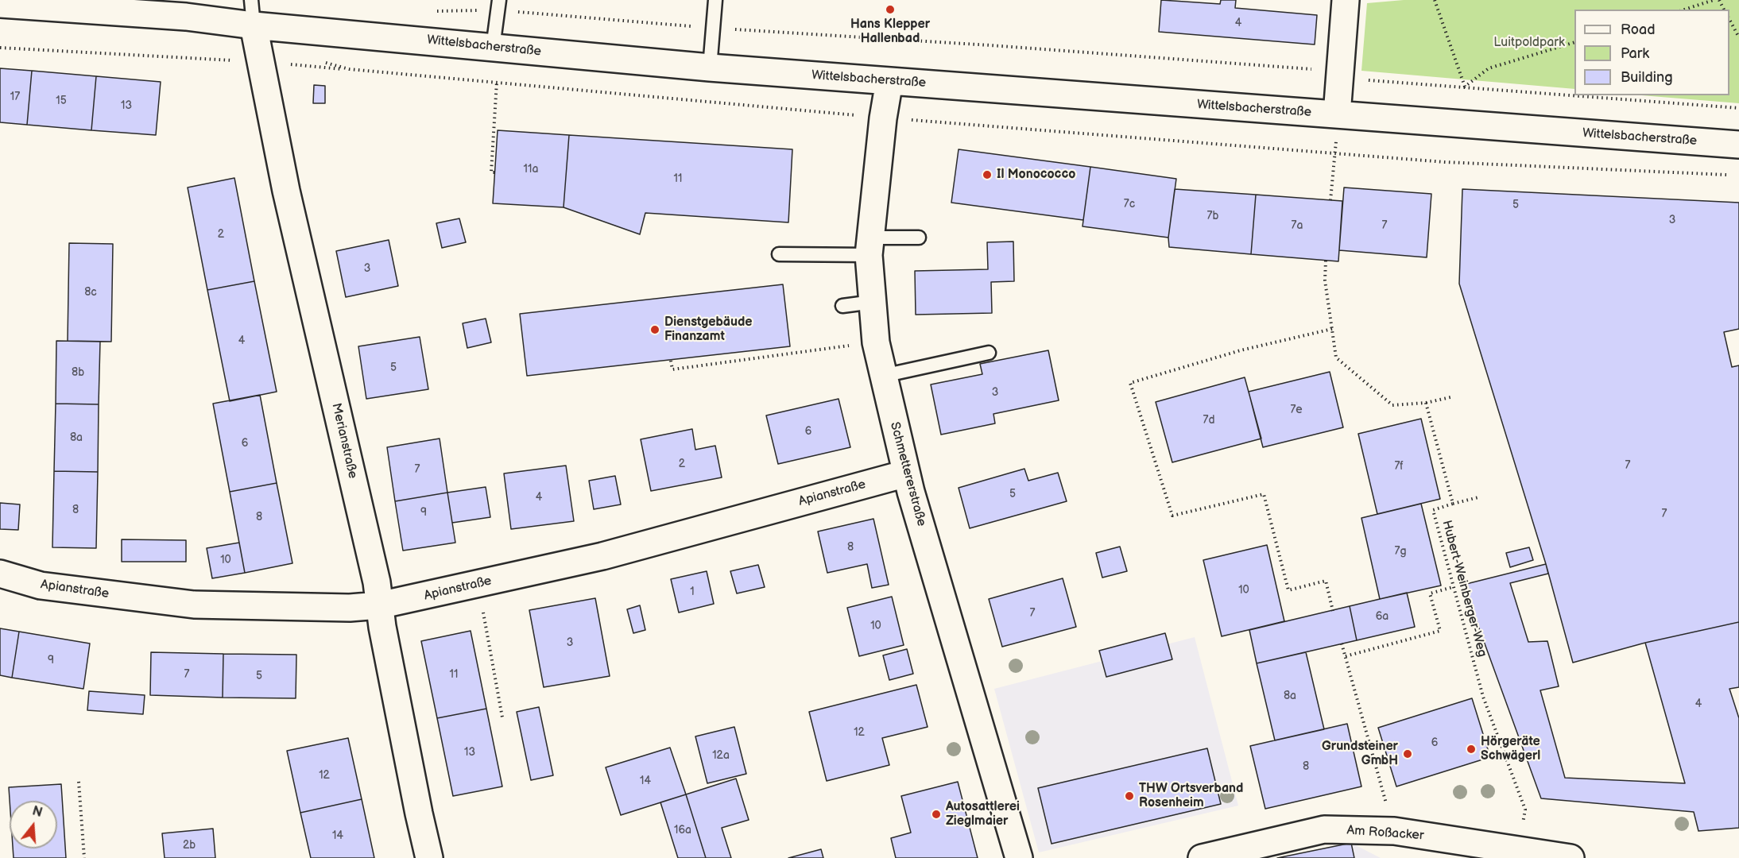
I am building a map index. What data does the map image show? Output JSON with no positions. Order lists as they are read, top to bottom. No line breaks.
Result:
{"streets":{"street":["Wittelsbacherstraße","Merianstraße","Schmettererstraße","Apianstraße","Am Roßacker"],"path":["Hubert-Weinberger-Weg"]},"crossings":[["Wittelsbacherstraße","Merianstraße"],["Wittelsbacherstraße","Schmettererstraße"],["Merianstraße","Apianstraße"],["Schmettererstraße","Apianstraße"],["Hubert-Weinberger-Weg","Am Roßacker"]],"parks":["Luitpoldpark"],"places":["Hans Klepper Hallenbad","Il Monococco","Dienstgebäude Finanzamt","Hörgeräte Schwägerl","Grundsteiner GmbH","THW Ortsverband Rosenheim","Autosattlerei Zieglmaier"],"house_numbers":["4","17","15","13","11a","11","7c","5","7b","3","7a","7","2","3","8c","4","5","8b","3","7e","7d","6","8a","6","2","7","7f","7","5","4","8","9","7","8","8","7g","10","10","1","7","6a","10","3","9","7","11","5","8a","4","12","6","13","12a","8","12","14","16a","14","2b"],"legend":["Road","Park","Building"],"north":"top"}
